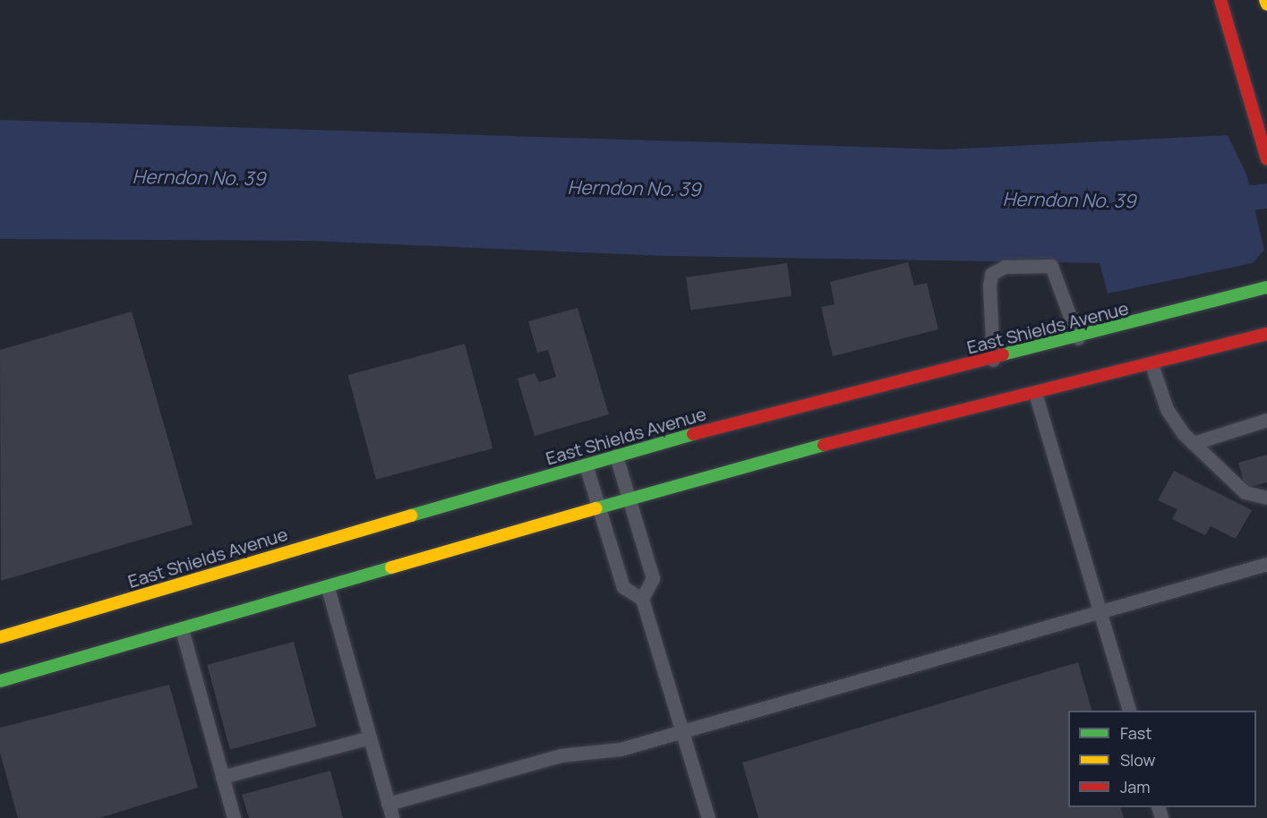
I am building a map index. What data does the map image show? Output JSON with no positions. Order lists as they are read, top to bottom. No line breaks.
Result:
{"streets":{"main road":["East Shields Avenue"]},"water":["Herndon No. 39"],"legend":["Fast","Slow","Jam"]}
